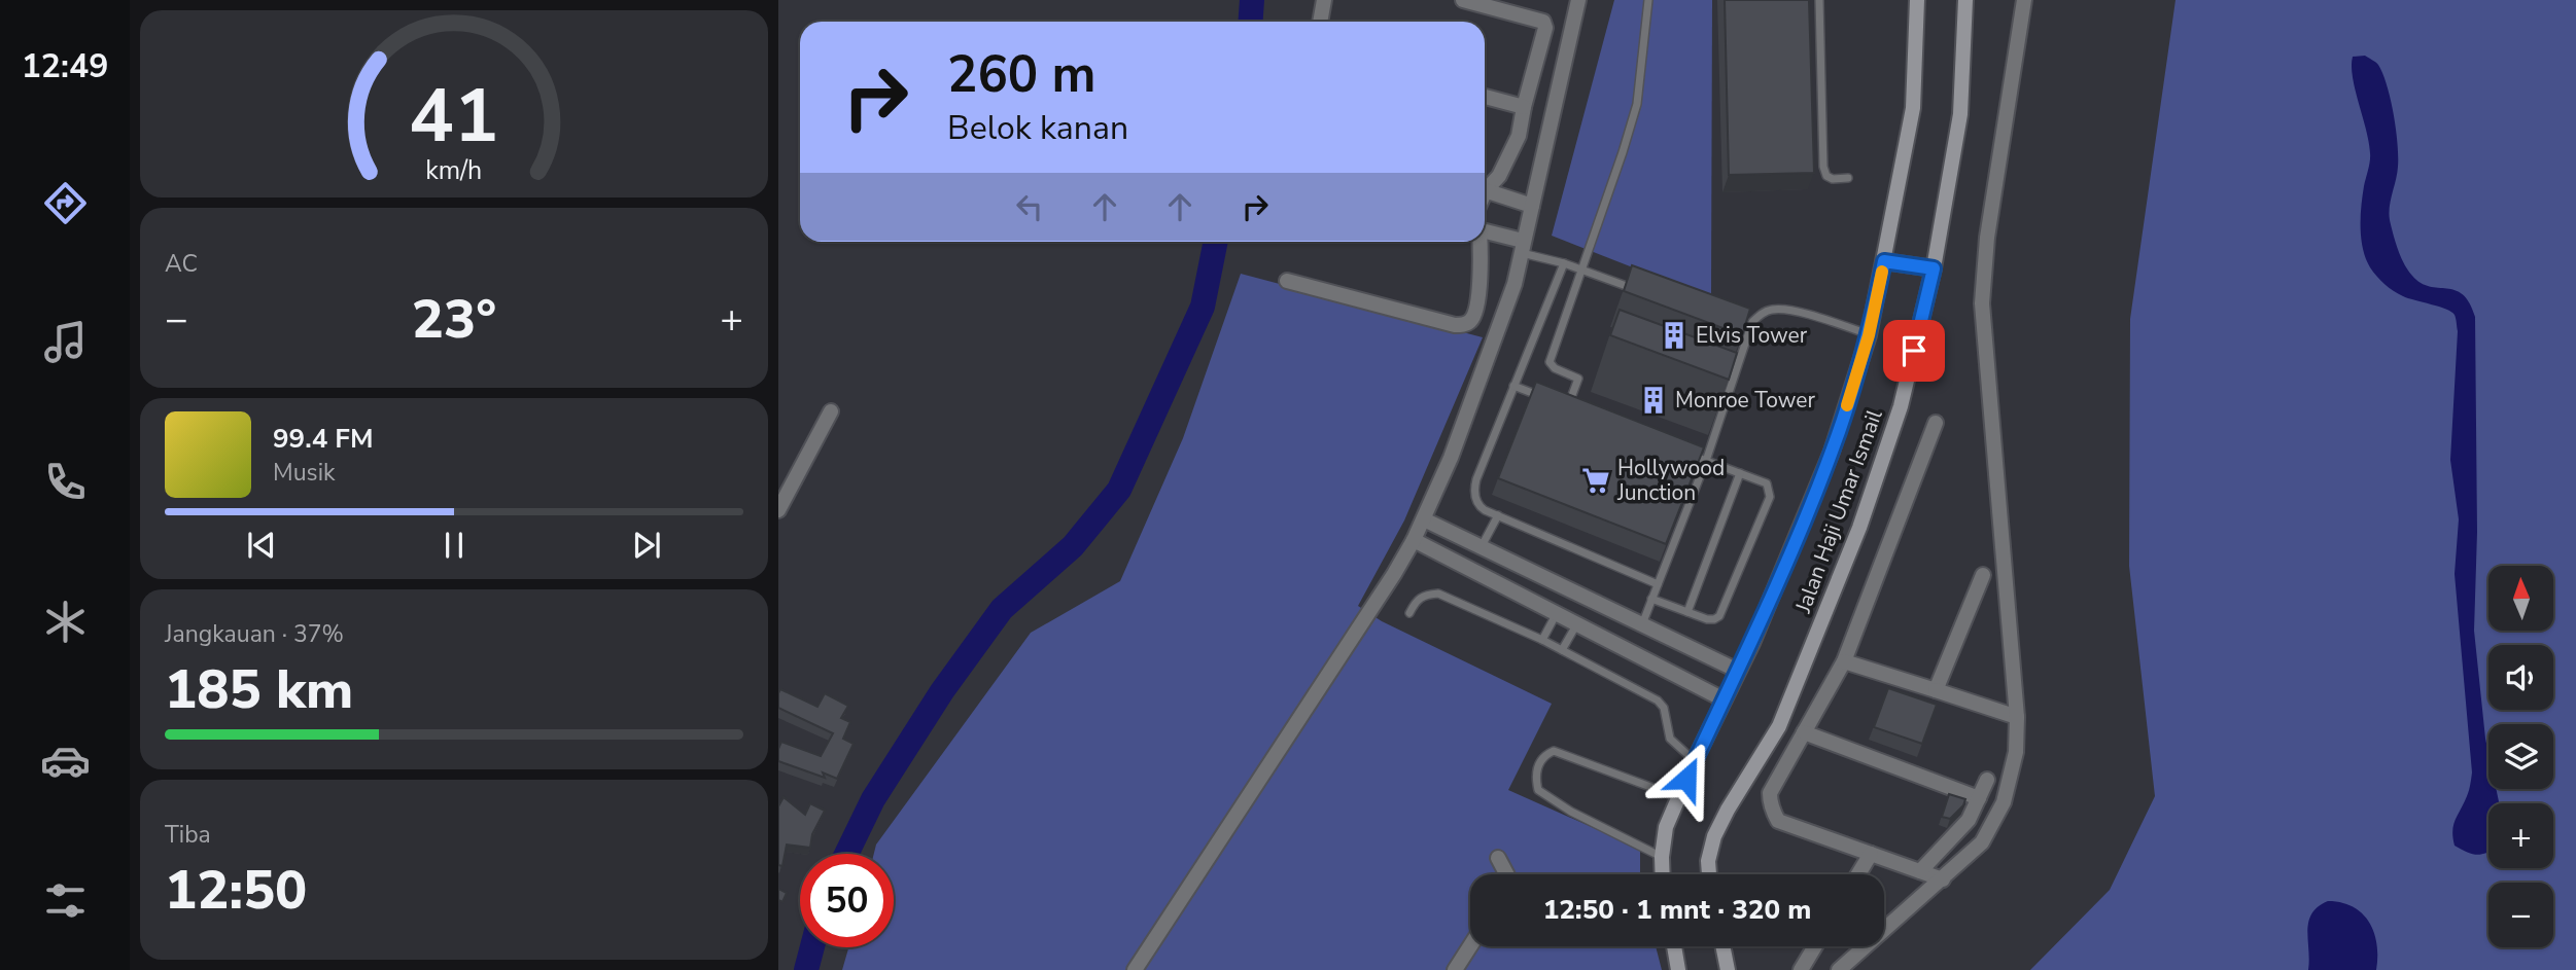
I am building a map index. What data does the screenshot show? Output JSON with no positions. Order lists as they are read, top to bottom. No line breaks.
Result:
{"streets":{"main road":["Jalan Haji Umar Ismail"]},"places":{"building":["Elvis Tower","Monroe Tower"],"supermarket":["Hollywood Junction"]},"north":"top","page":{"tabs":"12:49","turn":["260 m","Belok kanan"],"tile":["AC",["Jangkauan · 37%","185 km"],["Tiba","12:50"]],"heat":["−","23°","+"],"song":["99.4 FM","Musik"],"map_buttons":["+","−"],"limit":"50","trip":"12:50 · 1 mnt · 320 m","gauge":["41","km/h"]}}
